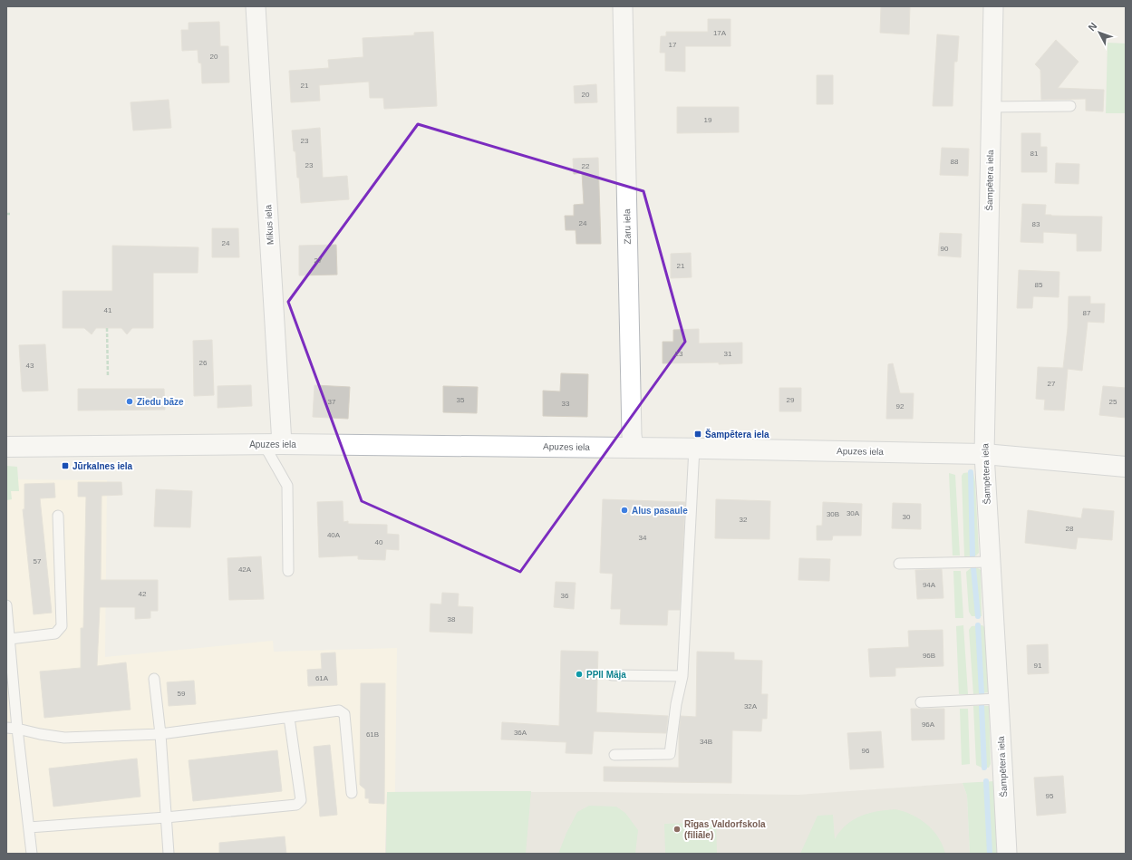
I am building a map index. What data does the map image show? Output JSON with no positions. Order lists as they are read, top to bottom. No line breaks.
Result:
{"streets":{"street":["Šampētera iela","Mikus iela","Zaru iela","Apuzes iela"]},"crossings":[["Šampētera iela","Apuzes iela"],["Mikus iela","Apuzes iela"],["Zaru iela","Apuzes iela"]],"places":{"other":["Ziedu bāze","Alus pasaule","PPII Māja","Rīgas Valdorfskola (filiāle)"],"transit":["Šampētera iela","Jūrkalnes iela"]},"house_numbers":["17A","17","20","21","20","19","23","81","88","23","22","24","83","24","90","27","21","85","41","87","23","31","26","43","27","35","29","37","25","33","92","30A","30B","30","32","28","40A","34","40","57","42A","94A","42","36","38","96B","91","61A","59","32A","96A","36A","61B","34B","96","95"],"north":"top left"}
